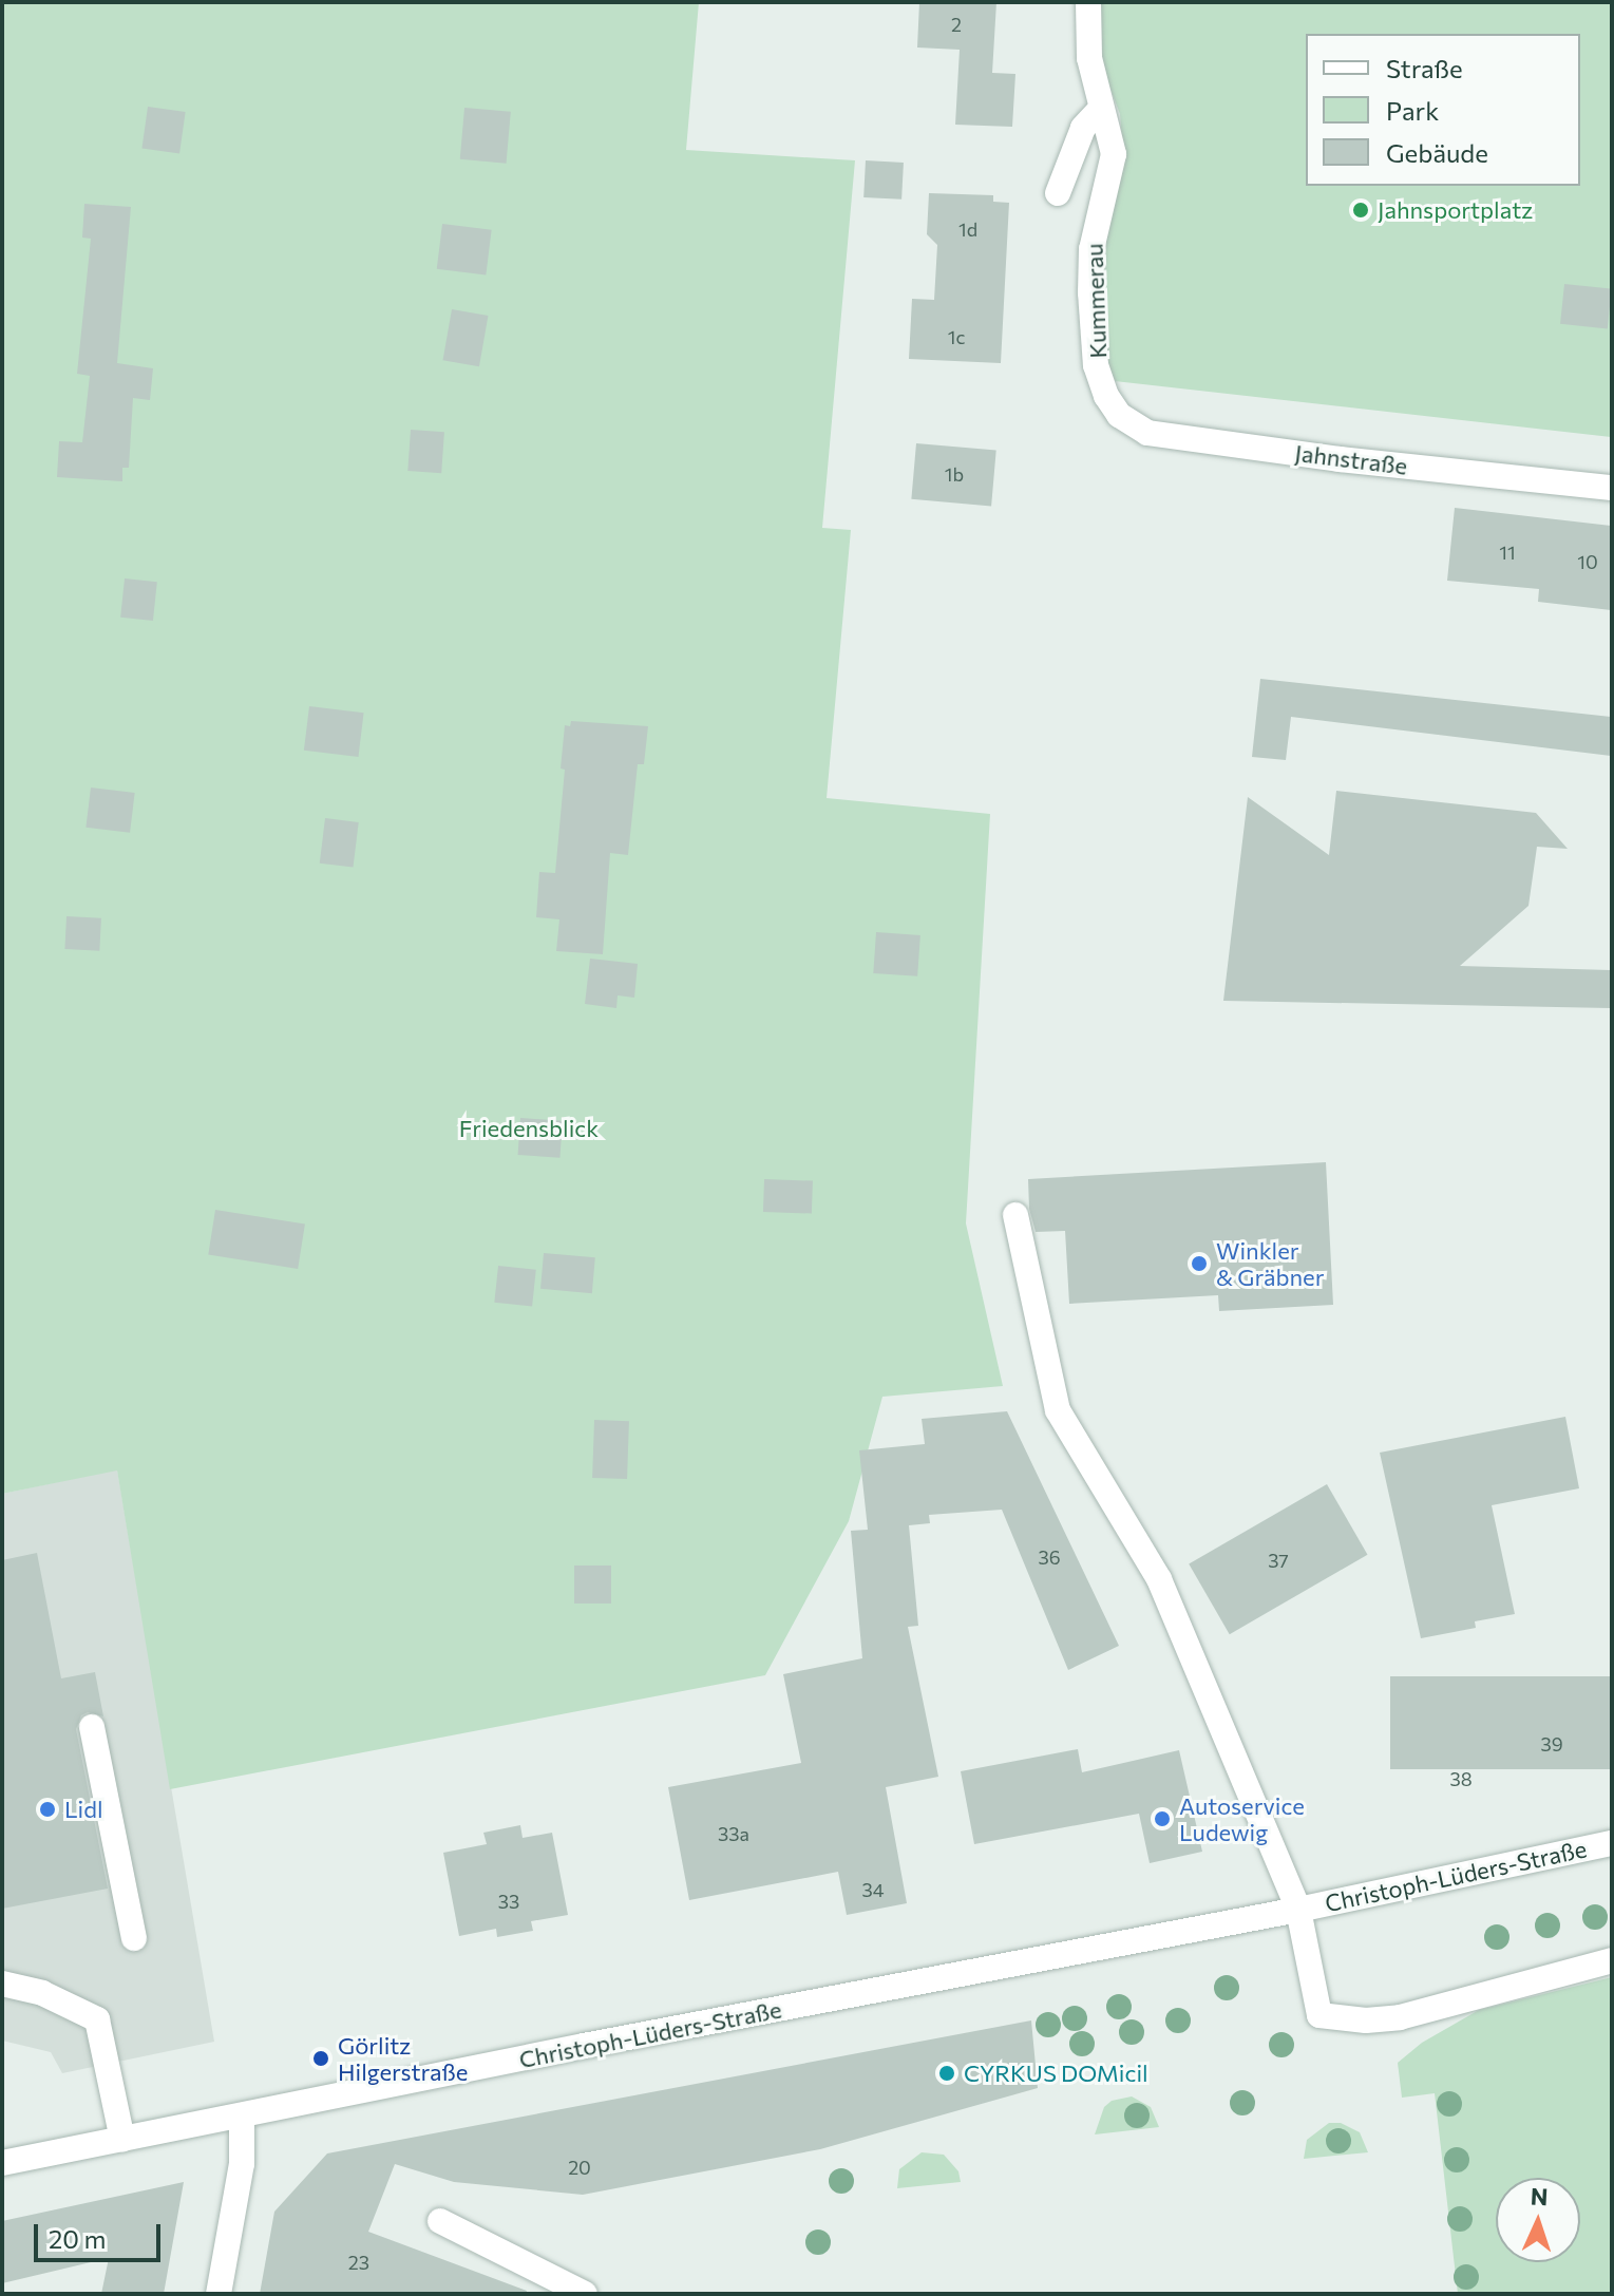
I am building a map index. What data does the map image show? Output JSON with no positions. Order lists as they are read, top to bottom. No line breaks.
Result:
{"streets":{"street":["Kummerau","Jahnstraße","Christoph-Lüders-Straße"]},"crossings":[["Kummerau","Jahnstraße"]],"parks":["Friedensblick"],"places":["Jahnsportplatz","Winkler & Gräbner","Lidl","Autoservice Ludewig","Görlitz Hilgerstraße","CYRKUS DOMicil"],"house_numbers":["2","1d","1c","1b","11","10","36","37","39","38","33a","34","33","20","23"],"legend":["Straße","Park","Gebäude"],"scale_bar":"20 m","north":"top"}
